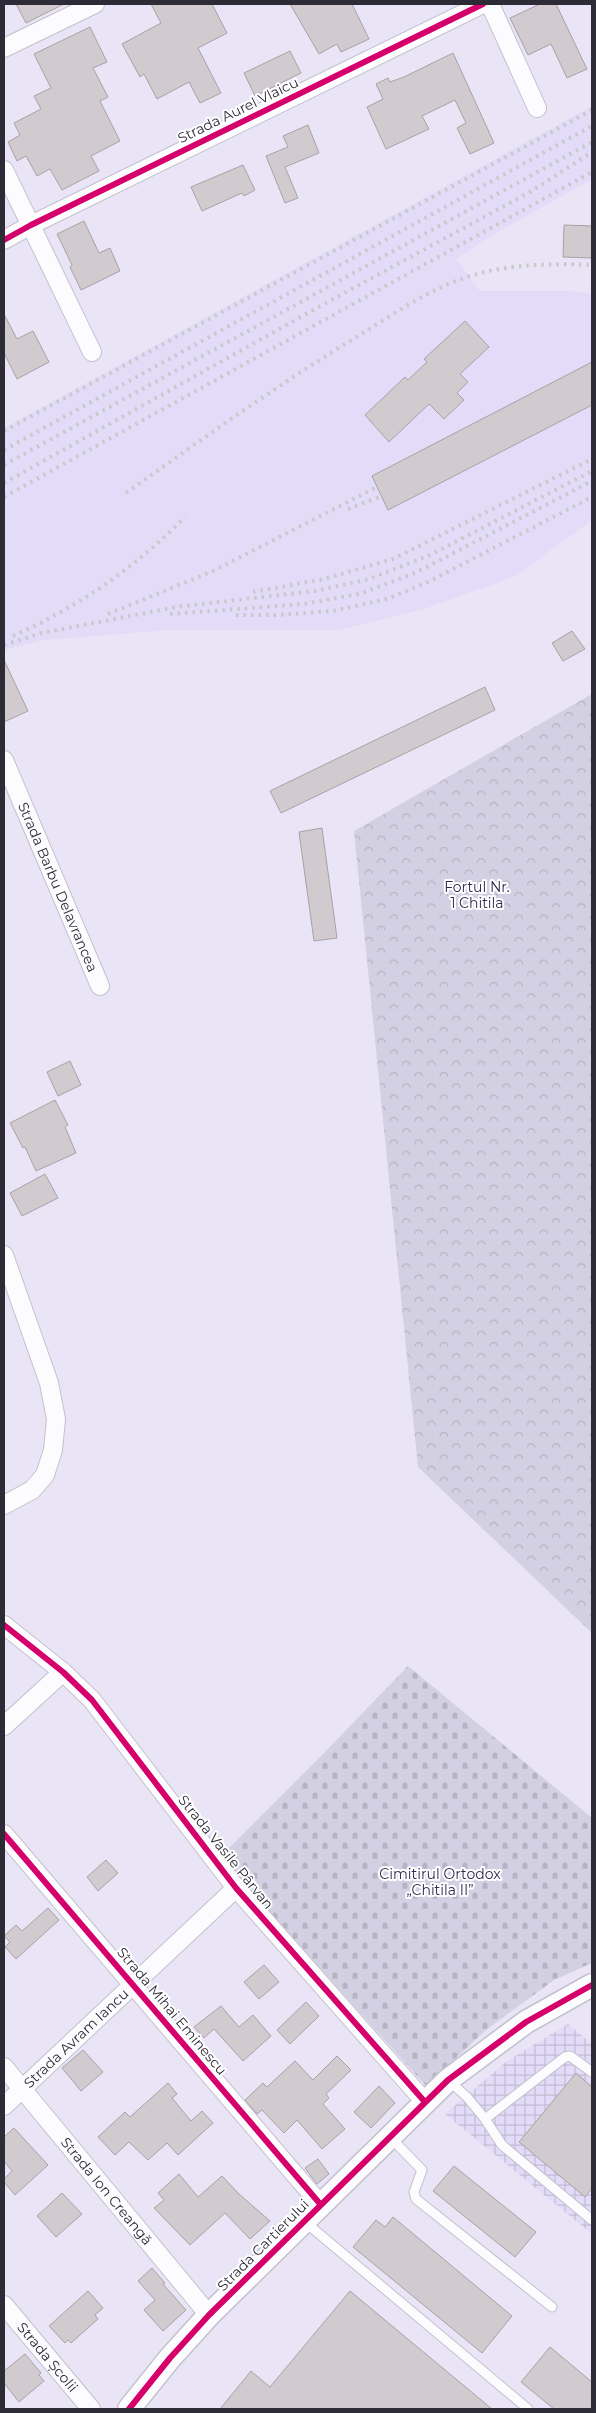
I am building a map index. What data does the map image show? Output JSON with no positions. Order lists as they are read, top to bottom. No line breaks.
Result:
{"streets":{"street":["Strada Aurel Vlaicu","Strada Barbu Delavrancea","Strada Vasile Pârvan","Strada Mihai Eminescu","Strada Avram Iancu","Strada Ion Creangă","Strada Cartierului","Strada Școlii"]},"crossings":[["Strada Vasile Pârvan","Strada Avram Iancu"],["Strada Vasile Pârvan","Strada Cartierului"],["Strada Mihai Eminescu","Strada Avram Iancu"],["Strada Mihai Eminescu","Strada Cartierului"],["Strada Avram Iancu","Strada Ion Creangă"],["Strada Ion Creangă","Strada Cartierului"]],"parks":["Fortul Nr. 1 Chitila","Cimitirul Ortodox „Chitila II”"]}
